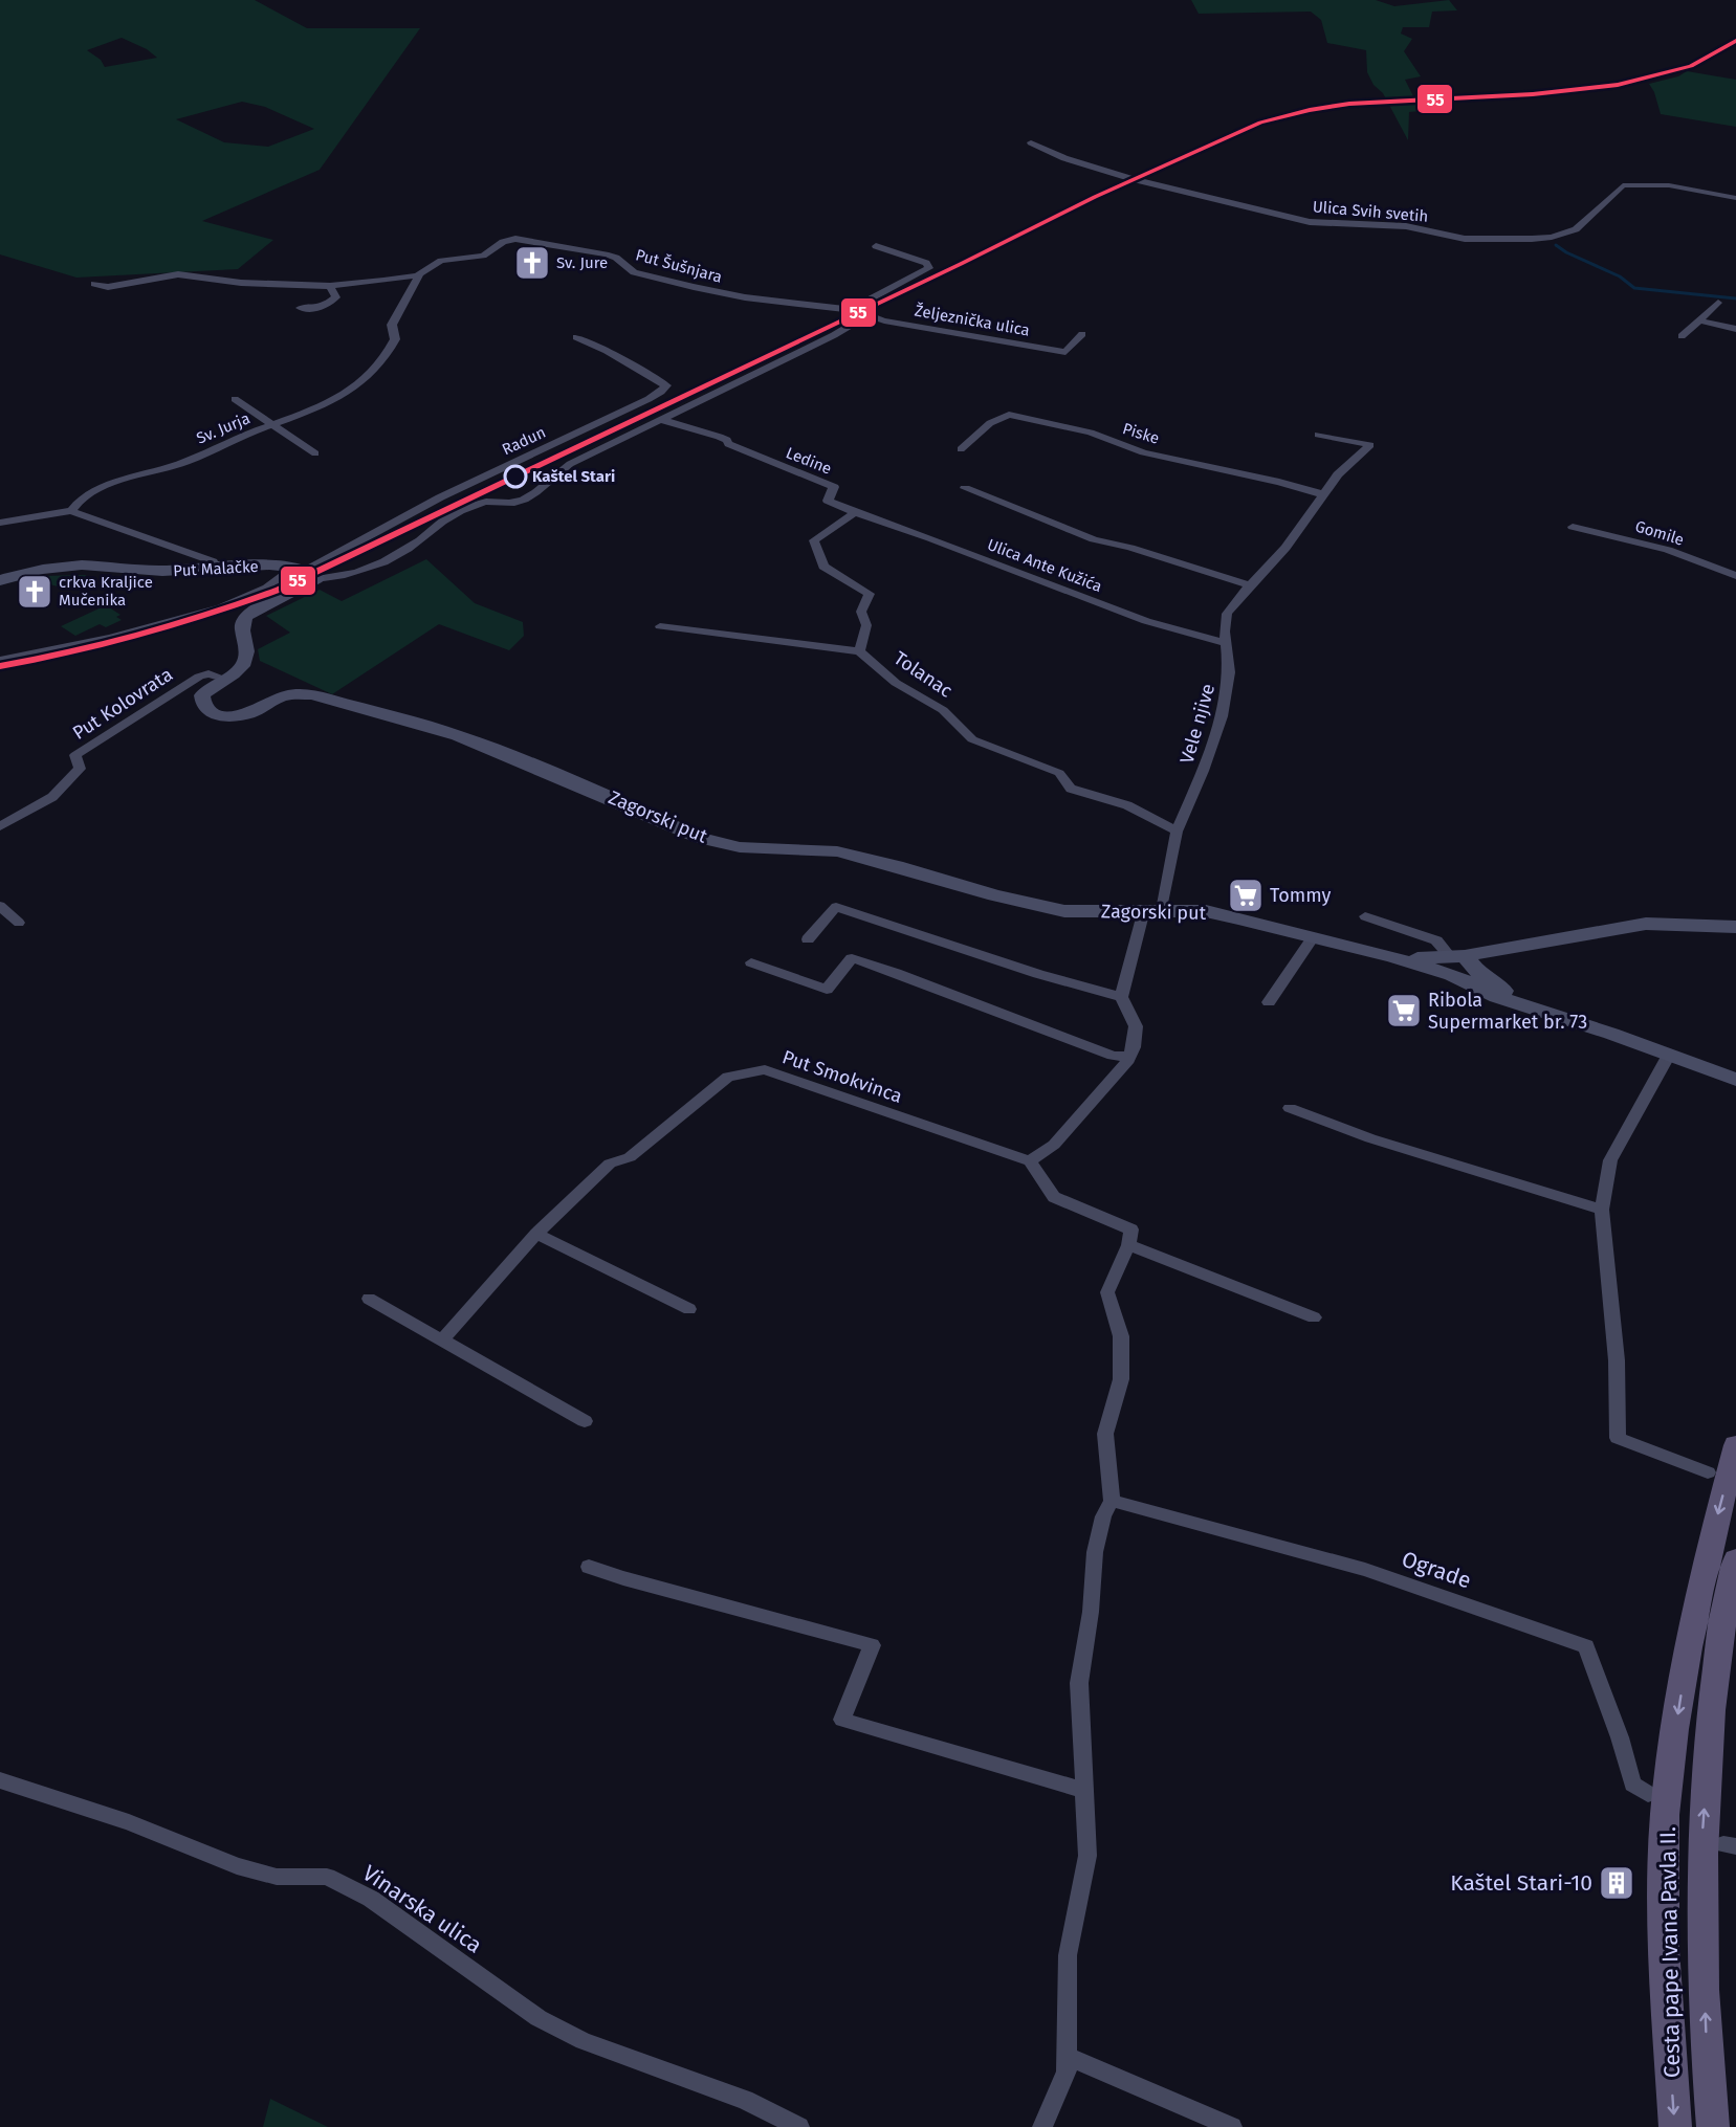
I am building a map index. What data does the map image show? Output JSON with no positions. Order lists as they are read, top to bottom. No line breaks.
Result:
{"streets":{"main road":["Put Malačke","Zagorski put","Cesta pape Ivana Pavla II."],"street":["Ulica Svih svetih","Put Šušnjara","Željeznička ulica","Sv. Jurja","Piske","Radun","Ledine","Gomile","Ulica Ante Kužića","Tolanac","Put Kolovrata","Vele njive","Put Smokvinca","Ograde","Vinarska ulica"]},"crossings":[["Put Šušnjara","Sv. Jurja"],["Piske","Vele njive"],["Radun","Put Malačke"],["Radun","Zagorski put"],["Ledine","Ulica Ante Kužića"],["Ulica Ante Kužića","Vele njive"],["Put Malačke","Zagorski put"],["Tolanac","Vele njive"],["Put Kolovrata","Zagorski put"],["Vele njive","Zagorski put"]],"places":{"church":["Sv. Jure","crkva Kraljice Mučenika"],"other":["Kaštel Stari"],"supermarket":["Tommy","Ribola Supermarket br. 73"],"building":["Kaštel Stari-10"]},"lines":["transit line 55"]}
